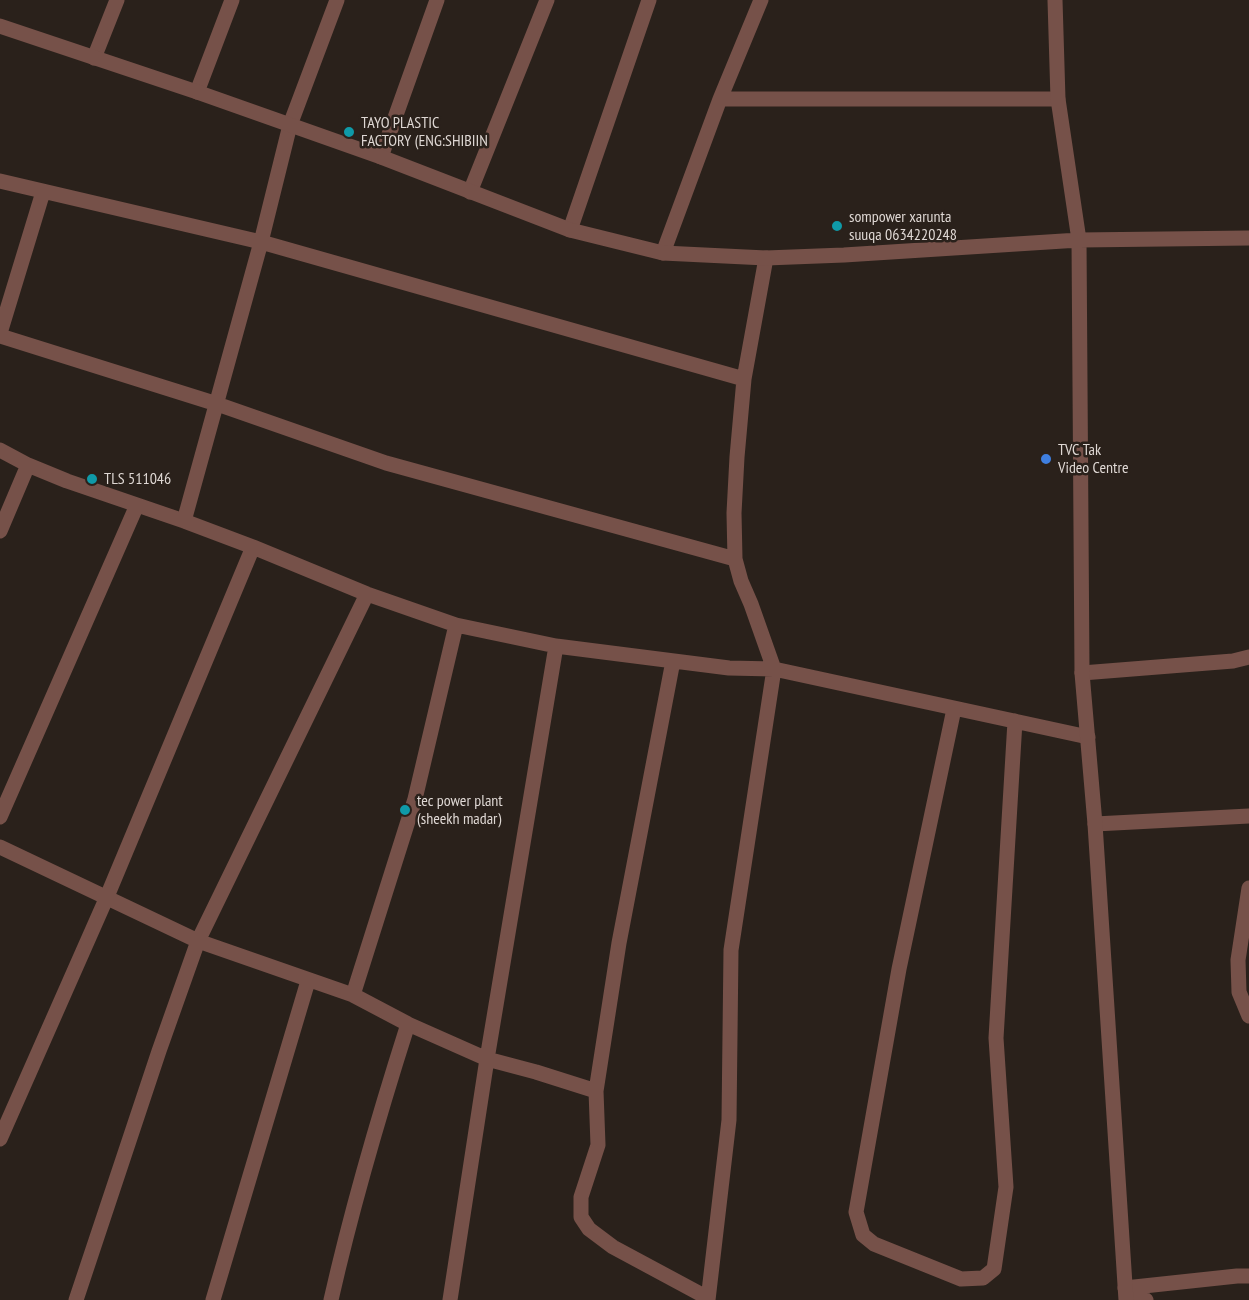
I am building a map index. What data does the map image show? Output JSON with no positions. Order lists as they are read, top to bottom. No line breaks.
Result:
{"places":["TAYO PLASTIC FACTORY (ENG:SHIBIIN","sompower xarunta suuqa 0634220248","TVC Tak Video Centre","TLS 511046","tec power plant (sheekh madar)"]}
